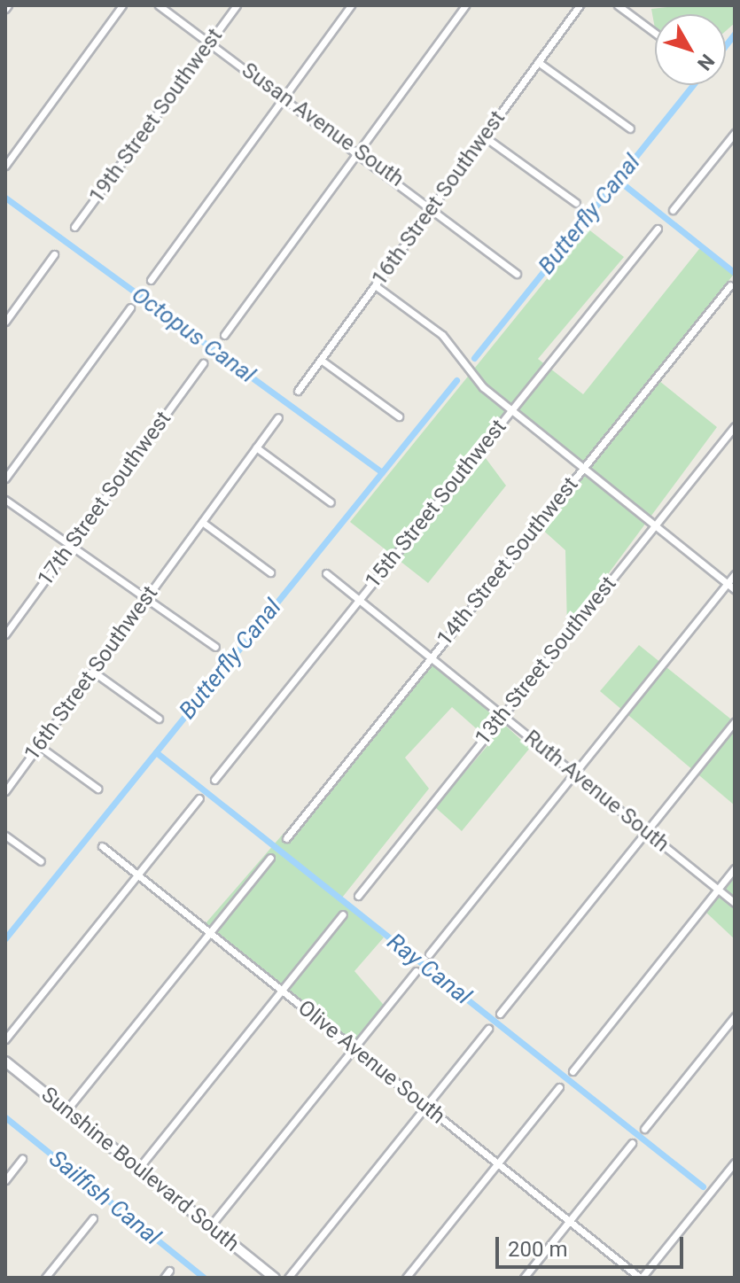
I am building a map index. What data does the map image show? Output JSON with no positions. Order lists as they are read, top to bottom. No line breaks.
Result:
{"streets":{"street":["19th Street Southwest","Susan Avenue South","16th Street Southwest","17th Street Southwest","15th Street Southwest","14th Street Southwest","13th Street Southwest","Ruth Avenue South","Olive Avenue South","Sunshine Boulevard South"]},"crossings":[["19th Street Southwest","Susan Avenue South"],["Susan Avenue South","16th Street Southwest"],["15th Street Southwest","Ruth Avenue South"],["14th Street Southwest","Ruth Avenue South"],["13th Street Southwest","Ruth Avenue South"]],"water":["Butterfly Canal","Octopus Canal","Ray Canal","Sailfish Canal"],"scale_bar":"200 m","north":"bottom right"}
